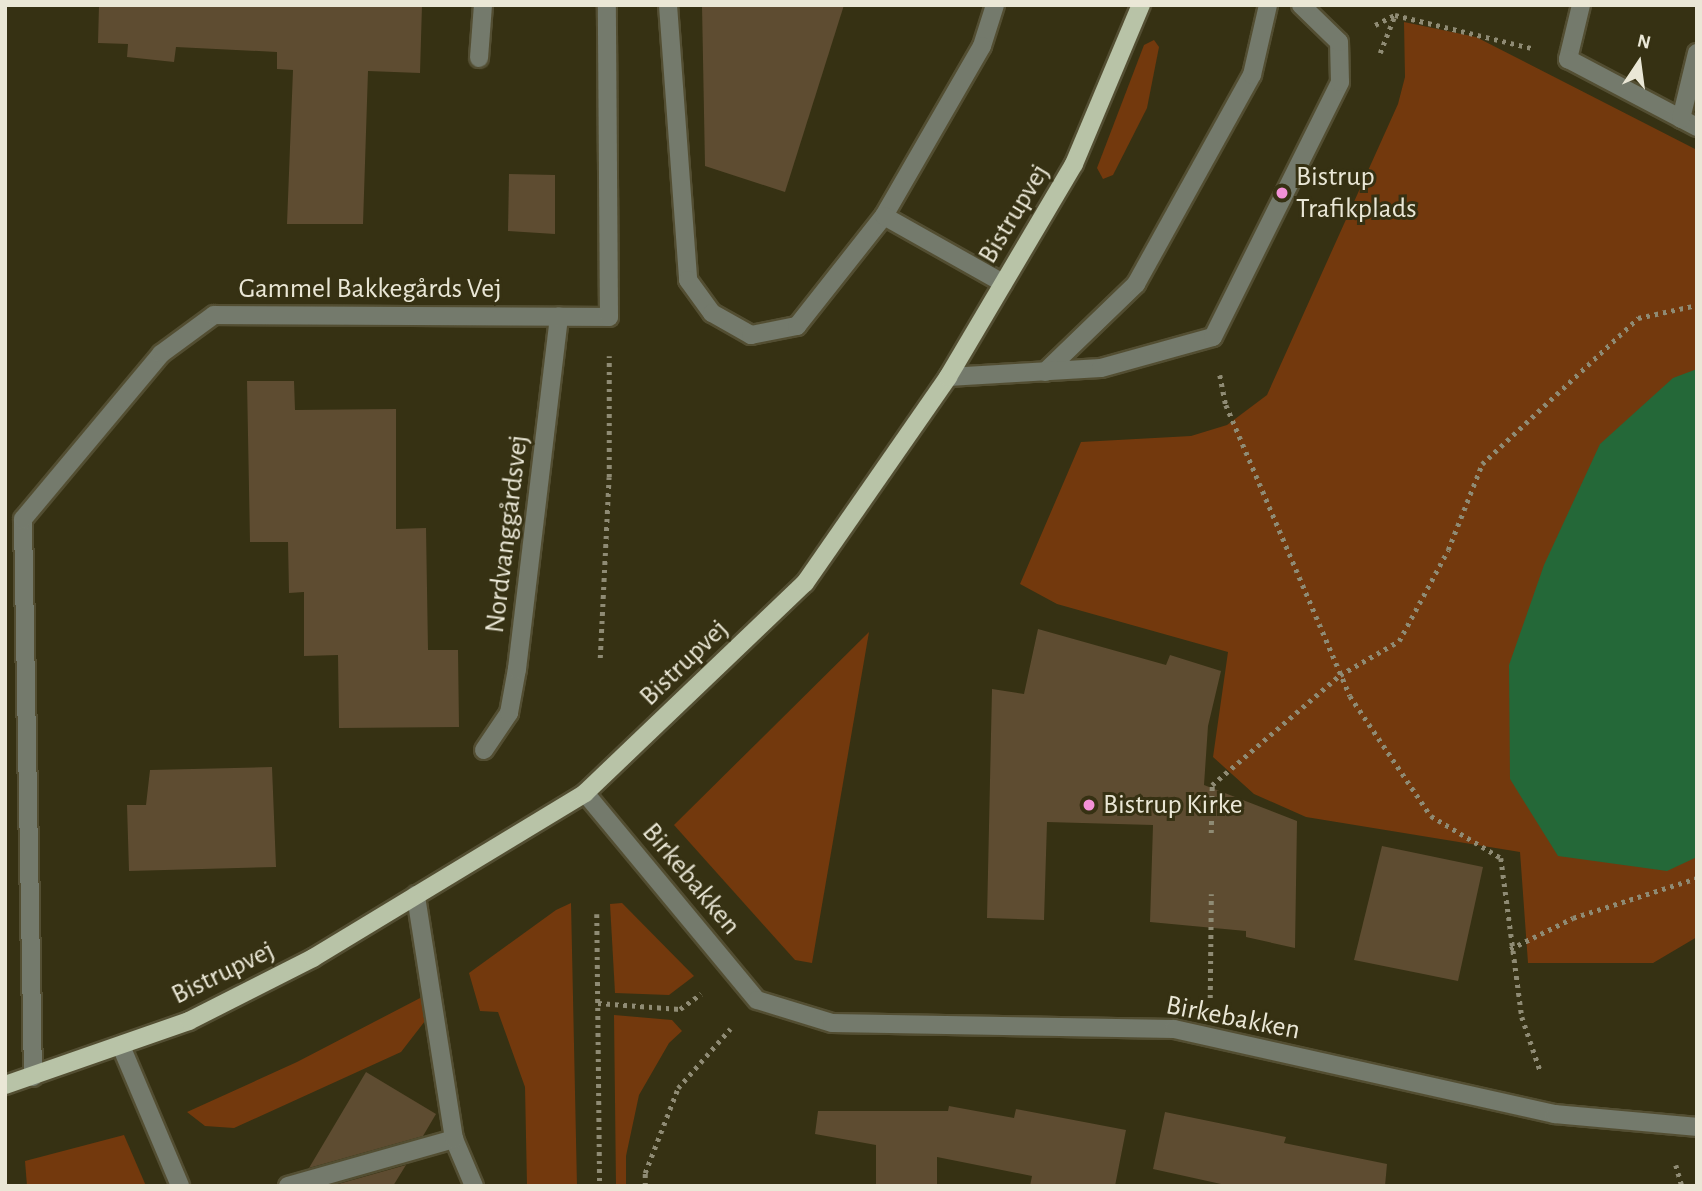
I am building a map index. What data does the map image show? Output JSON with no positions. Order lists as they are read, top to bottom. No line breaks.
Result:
{"streets":{"main road":["Bistrupvej"],"street":["Gammel Bakkegårds Vej","Nordvanggårdsvej","Birkebakken"]},"crossings":[["Bistrupvej","Gammel Bakkegårds Vej"],["Bistrupvej","Birkebakken"],["Gammel Bakkegårds Vej","Nordvanggårdsvej"]],"places":["Bistrup Trafikplads","Bistrup Kirke"],"north":"top"}
